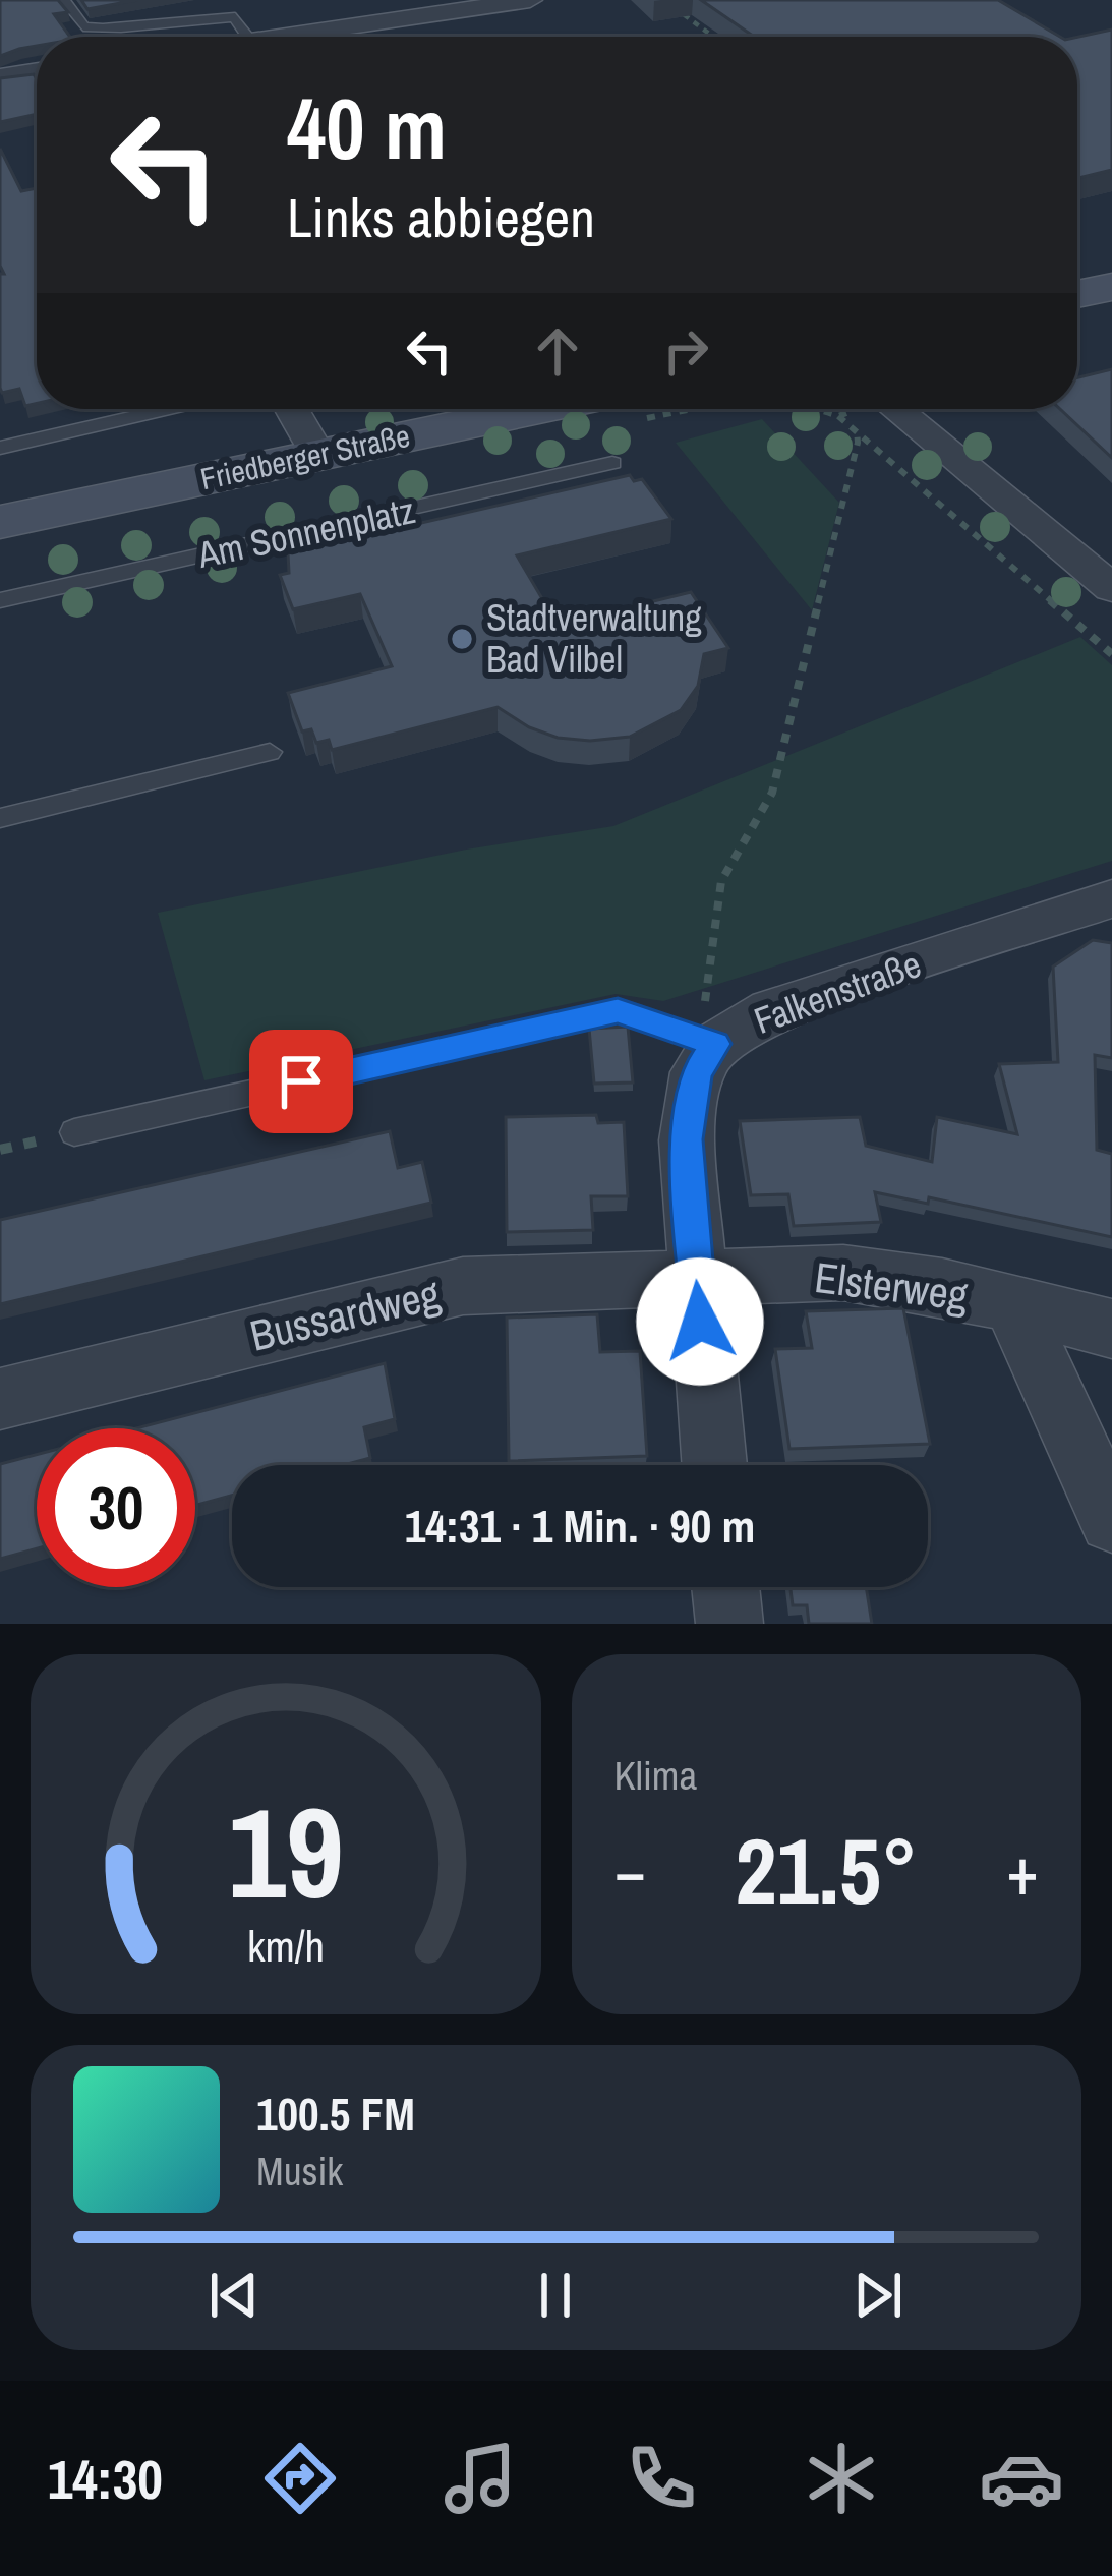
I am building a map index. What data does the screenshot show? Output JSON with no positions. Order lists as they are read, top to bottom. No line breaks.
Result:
{"streets":{"street":["Friedberger Straße","Falkenstraße","Elsterweg","Bussardweg"],"lane":["Am Sonnenplatz"]},"crossings":[["Falkenstraße","Elsterweg"],["Falkenstraße","Bussardweg"],["Elsterweg","Bussardweg"]],"places":["Stadtverwaltung Bad Vilbel"],"page":{"turn":["40 m","Links abbiegen"],"limit":"30","trip":"14:31 · 1 Min. · 90 m","tile":"Klima","heat":["−","21.5°","+"],"song":["100.5 FM","Musik"],"tabs":"14:30","gauge":["19","km/h"]}}
